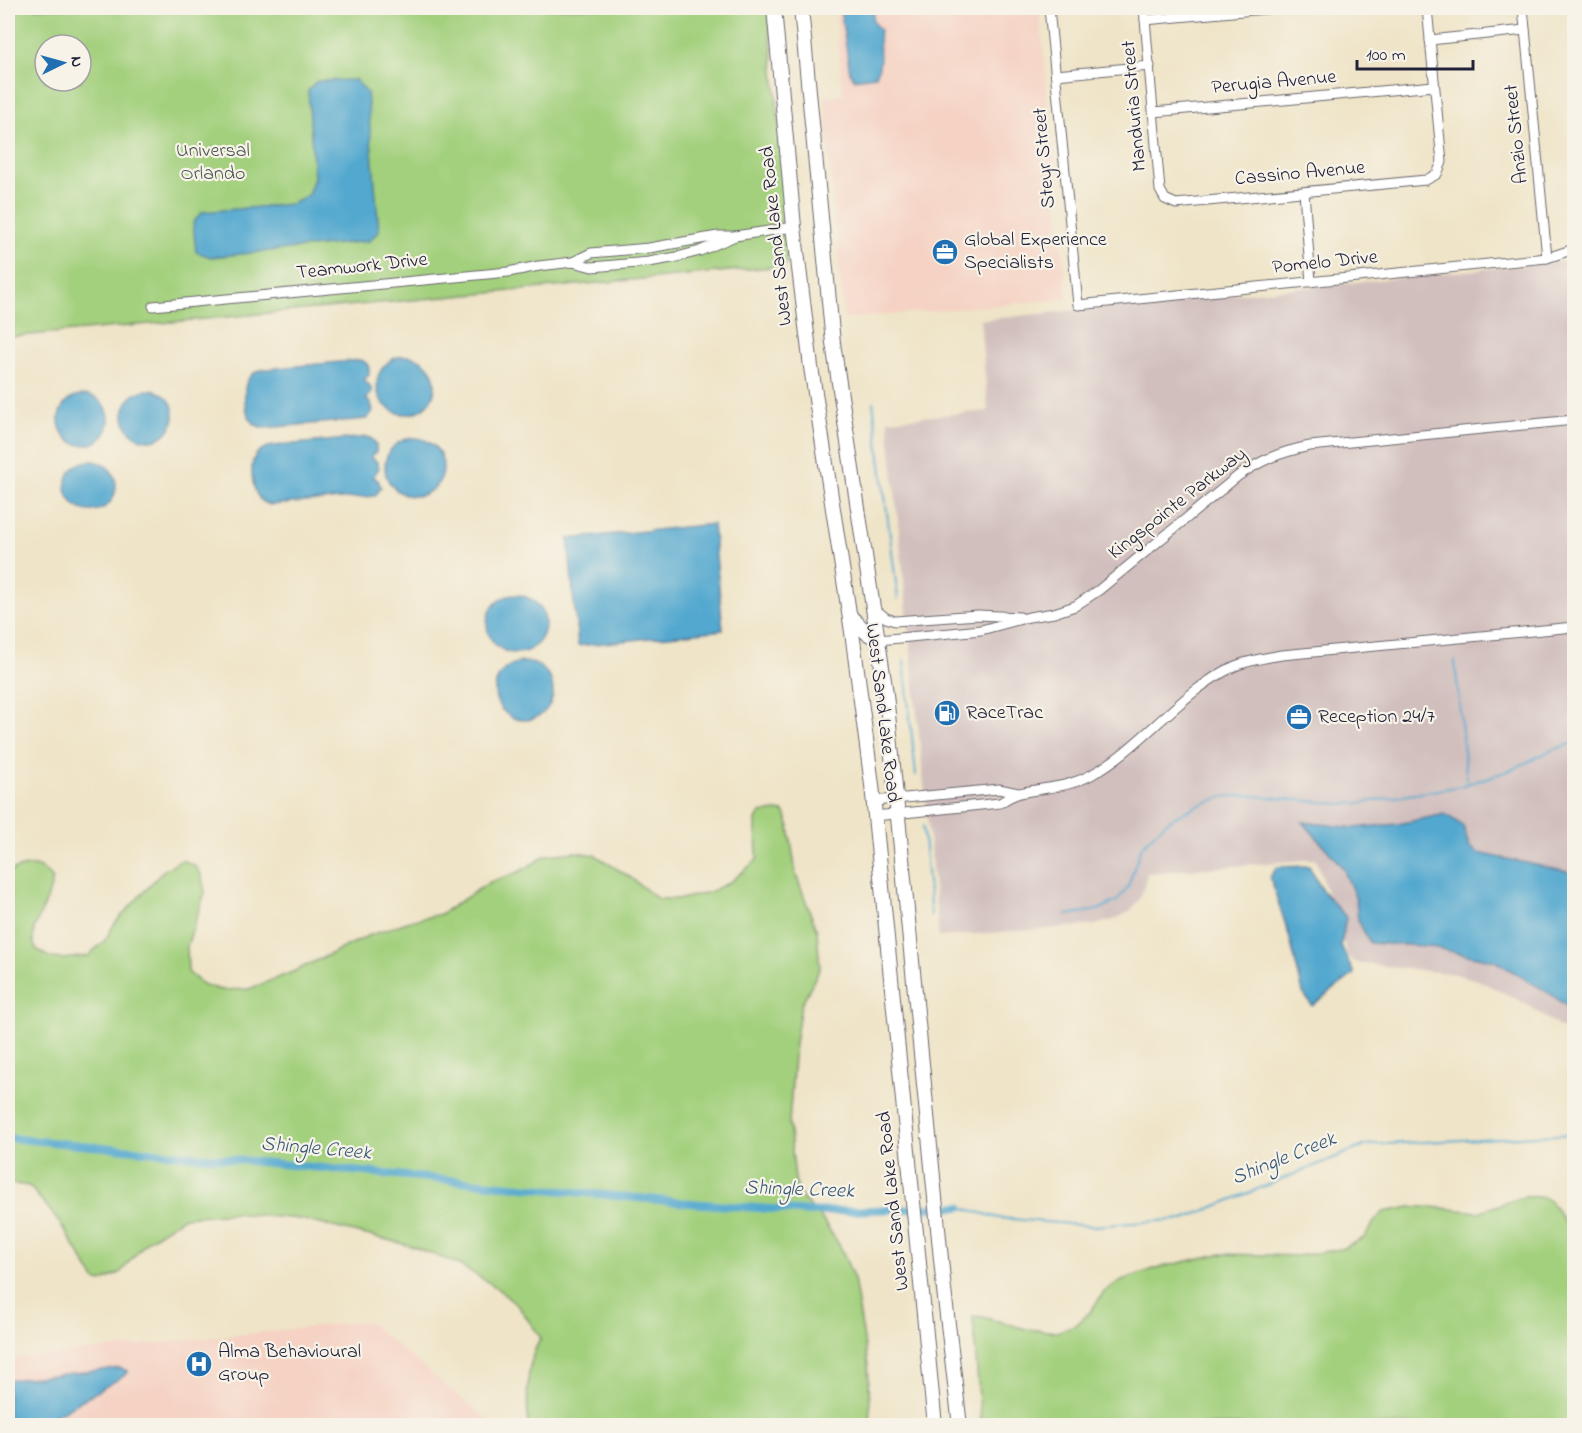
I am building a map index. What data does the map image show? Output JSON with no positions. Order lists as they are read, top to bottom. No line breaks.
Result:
{"streets":{"main road":["West Sand Lake Road"],"street":["Perugia Avenue","Manduria Street","Anzio Street","Steyr Street","Cassino Avenue","Pomelo Drive","Teamwork Drive","Kingspointe Parkway"]},"crossings":[["Perugia Avenue","Manduria Street"],["Perugia Avenue","Cassino Avenue"],["Manduria Street","Cassino Avenue"],["Anzio Street","Pomelo Drive"],["Steyr Street","Pomelo Drive"],["West Sand Lake Road","Teamwork Drive"],["West Sand Lake Road","Kingspointe Parkway"]],"water":["Shingle Creek"],"parks":["Universal Orlando"],"places":{"office":["Global Experience Specialists","Reception 24/7"],"fuel station":["RaceTrac"],"hospital":["Alma Behavioural Group"]},"scale_bar":"100 m","north":"right"}
